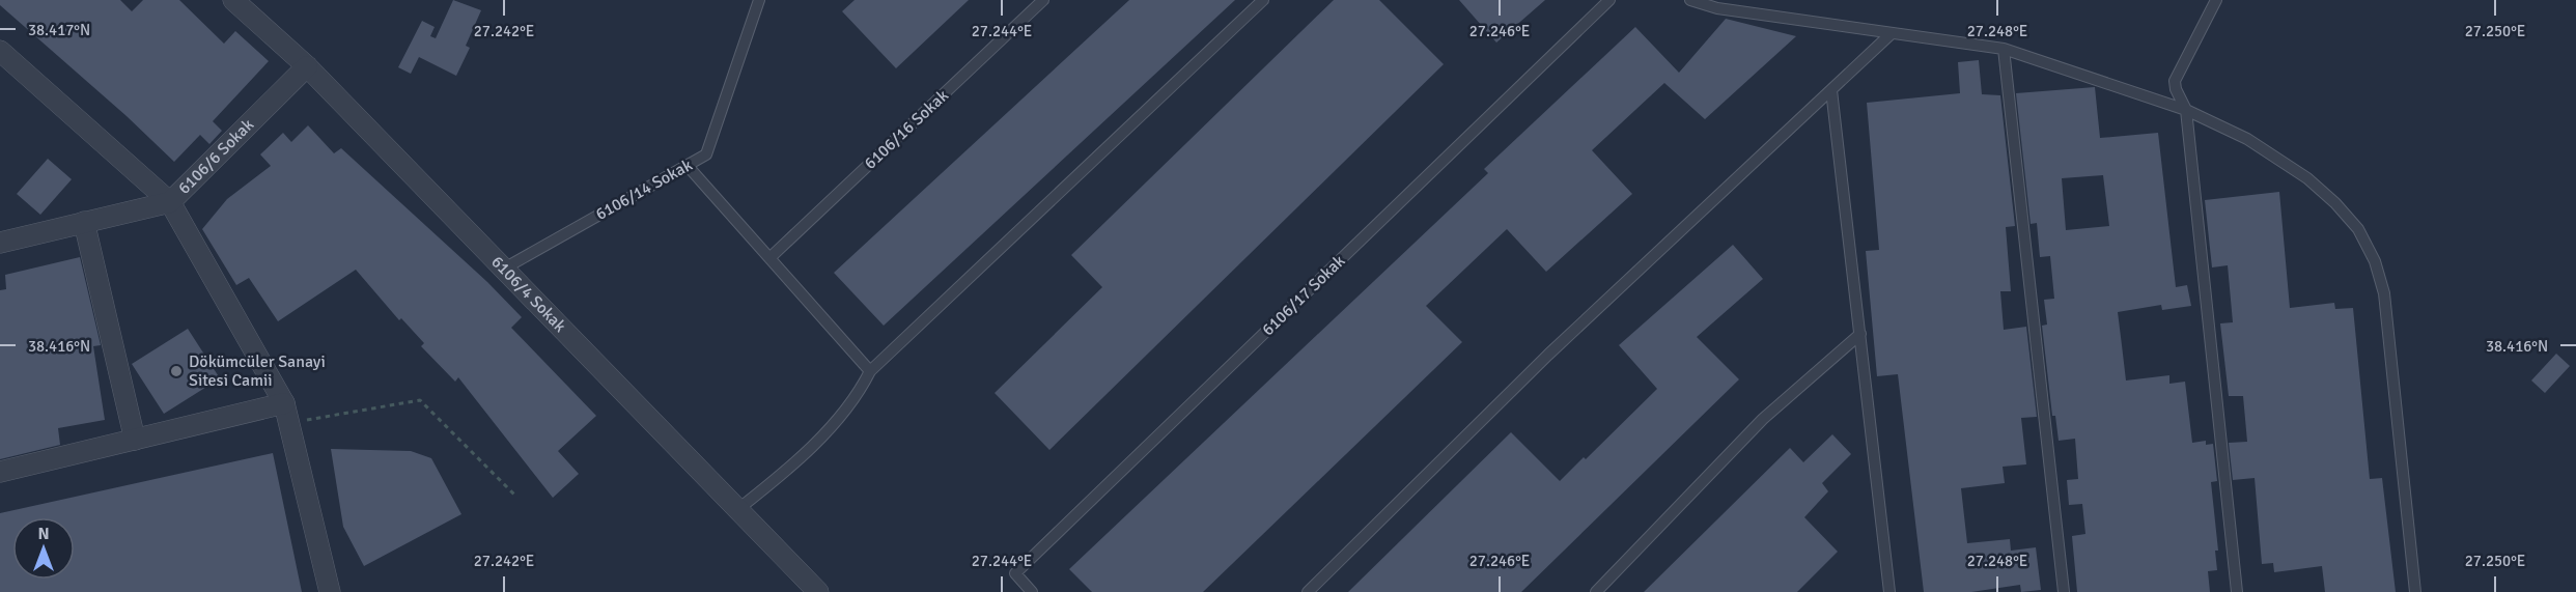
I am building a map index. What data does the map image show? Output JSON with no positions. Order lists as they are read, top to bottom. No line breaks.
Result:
{"streets":{"street":["6106/6 Sokak","6106/4 Sokak"],"lane":["6106/16 Sokak","6106/14 Sokak","6106/17 Sokak"]},"crossings":[["6106/6 Sokak","6106/4 Sokak"],["6106/14 Sokak","6106/4 Sokak"]],"places":["Dökümcüler Sanayi Sitesi Camii"],"north":"top","coordinates":["38.417°N","27.242°E","27.244°E","27.246°E","27.248°E","27.250°E","38.416°N"]}
